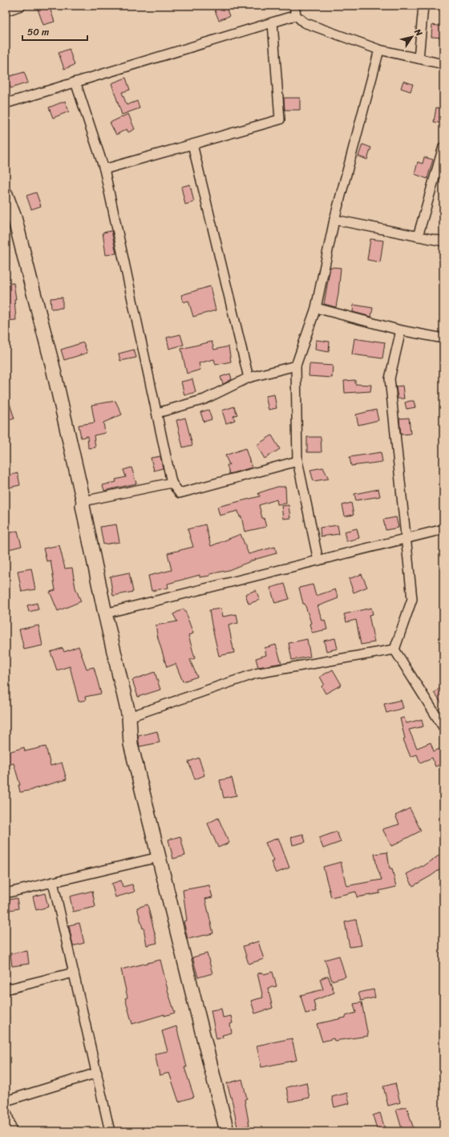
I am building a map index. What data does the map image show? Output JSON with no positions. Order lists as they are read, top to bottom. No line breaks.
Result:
{"scale_bar":"50 m","north":"top right"}
